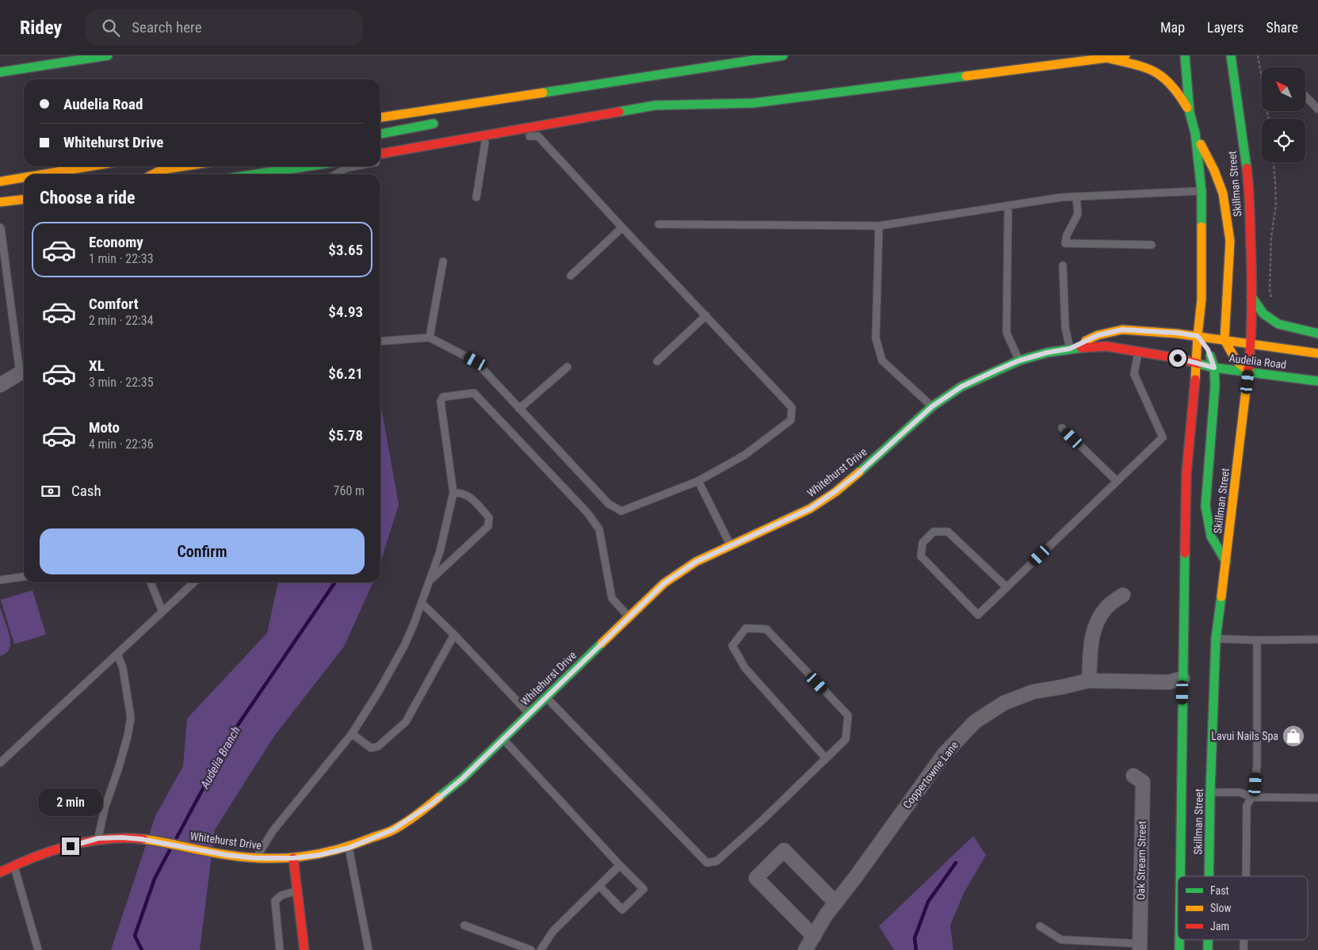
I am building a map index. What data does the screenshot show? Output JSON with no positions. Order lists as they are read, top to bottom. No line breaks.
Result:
{"streets":{"main road":["Skillman Street","Audelia Road","Whitehurst Drive"],"street":["Coppertowne Lane","Oak Stream Street"]},"crossings":[["Skillman Street","Audelia Road"],["Skillman Street","Whitehurst Drive"],["Skillman Street","Coppertowne Lane"],["Audelia Road","Whitehurst Drive"]],"water":["Audelia Branch"],"places":{"shop":["Lavui Nails Spa"]},"legend":["Fast","Slow","Jam"],"north":"top left","page":{"header":"Ridey","search":"Search here","nav":["Map","Layers","Share"],"banner":["Audelia Road","Whitehurst Drive"],"heading":"Choose a ride","list":[{"name":"Economy","note":"1 min · 22:33","value":"$3.65"},{"name":"Comfort","note":"2 min · 22:34","value":"$4.93"},{"name":"XL","note":"3 min · 22:35","value":"$6.21"},{"name":"Moto","note":"4 min · 22:36","value":"$5.78"}],"pay":["Cash","760 m"],"buttons":"Confirm","bubble":"2 min"}}
